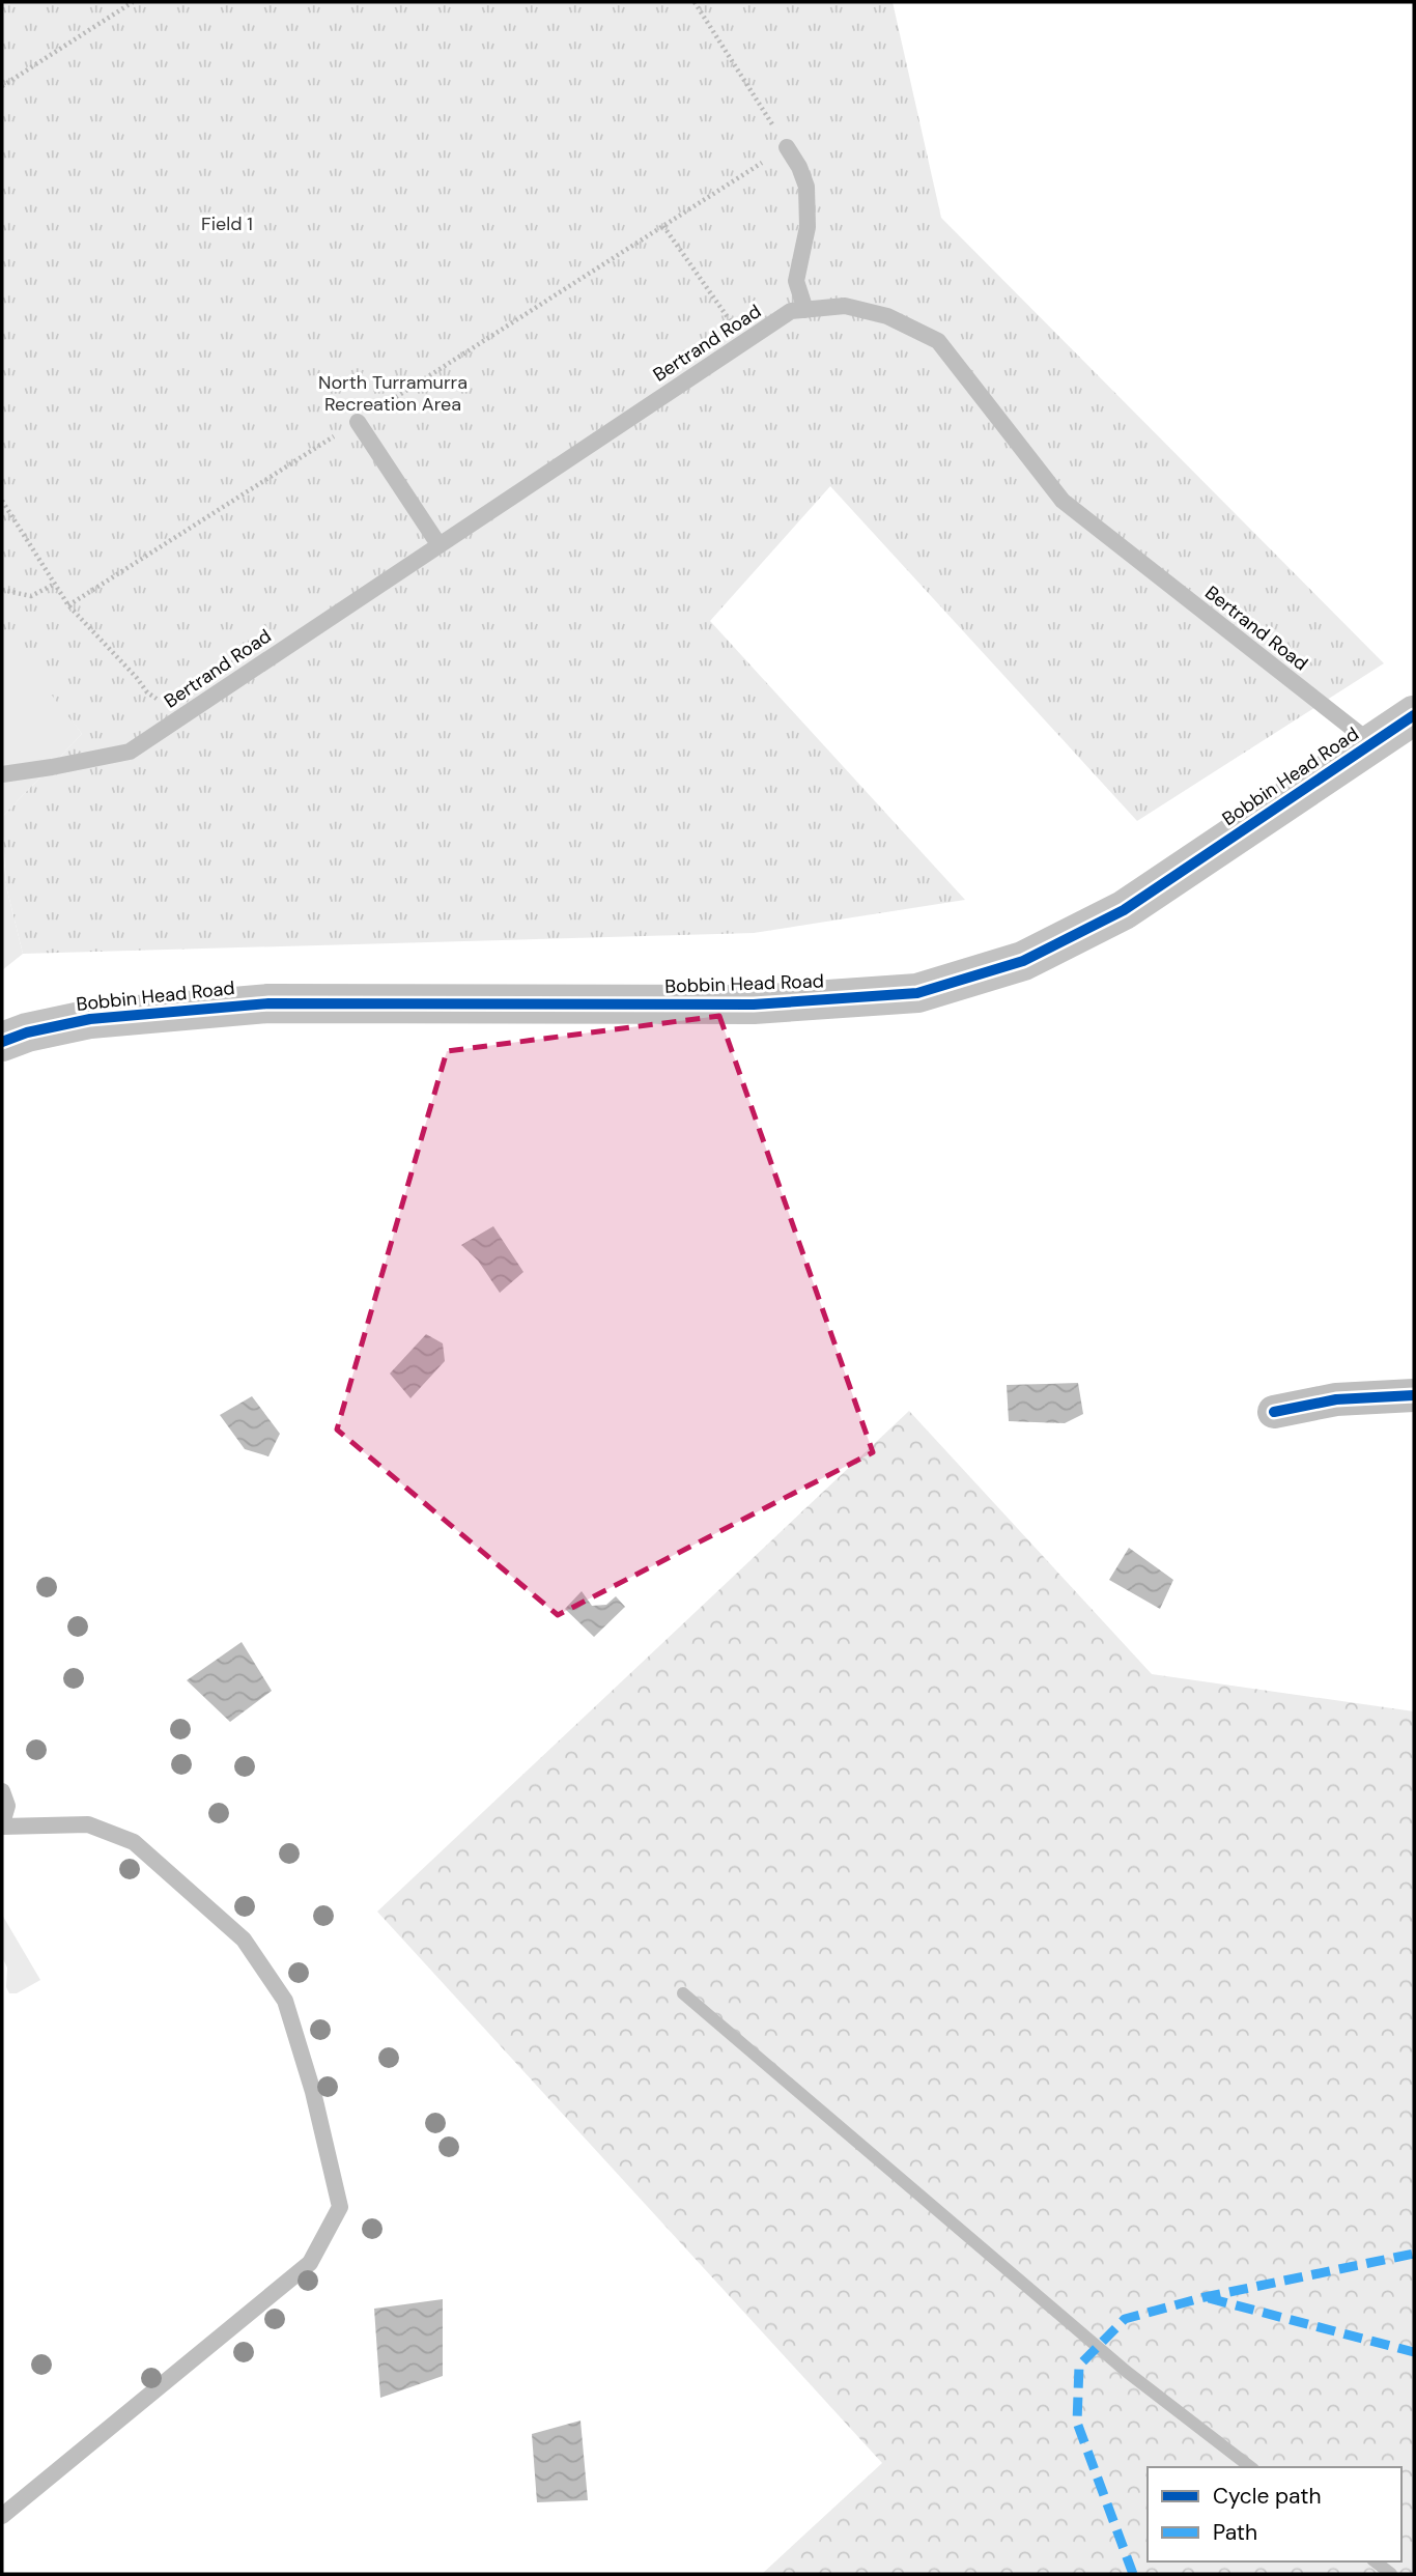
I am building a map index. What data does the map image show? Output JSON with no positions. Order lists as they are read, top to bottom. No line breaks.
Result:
{"streets":{"main road":["Bobbin Head Road"],"lane":["Bertrand Road"]},"crossings":[["Bertrand Road","Bobbin Head Road"]],"parks":["Field 1","North Turramurra Recreation Area"],"legend":["Cycle path","Path"]}
